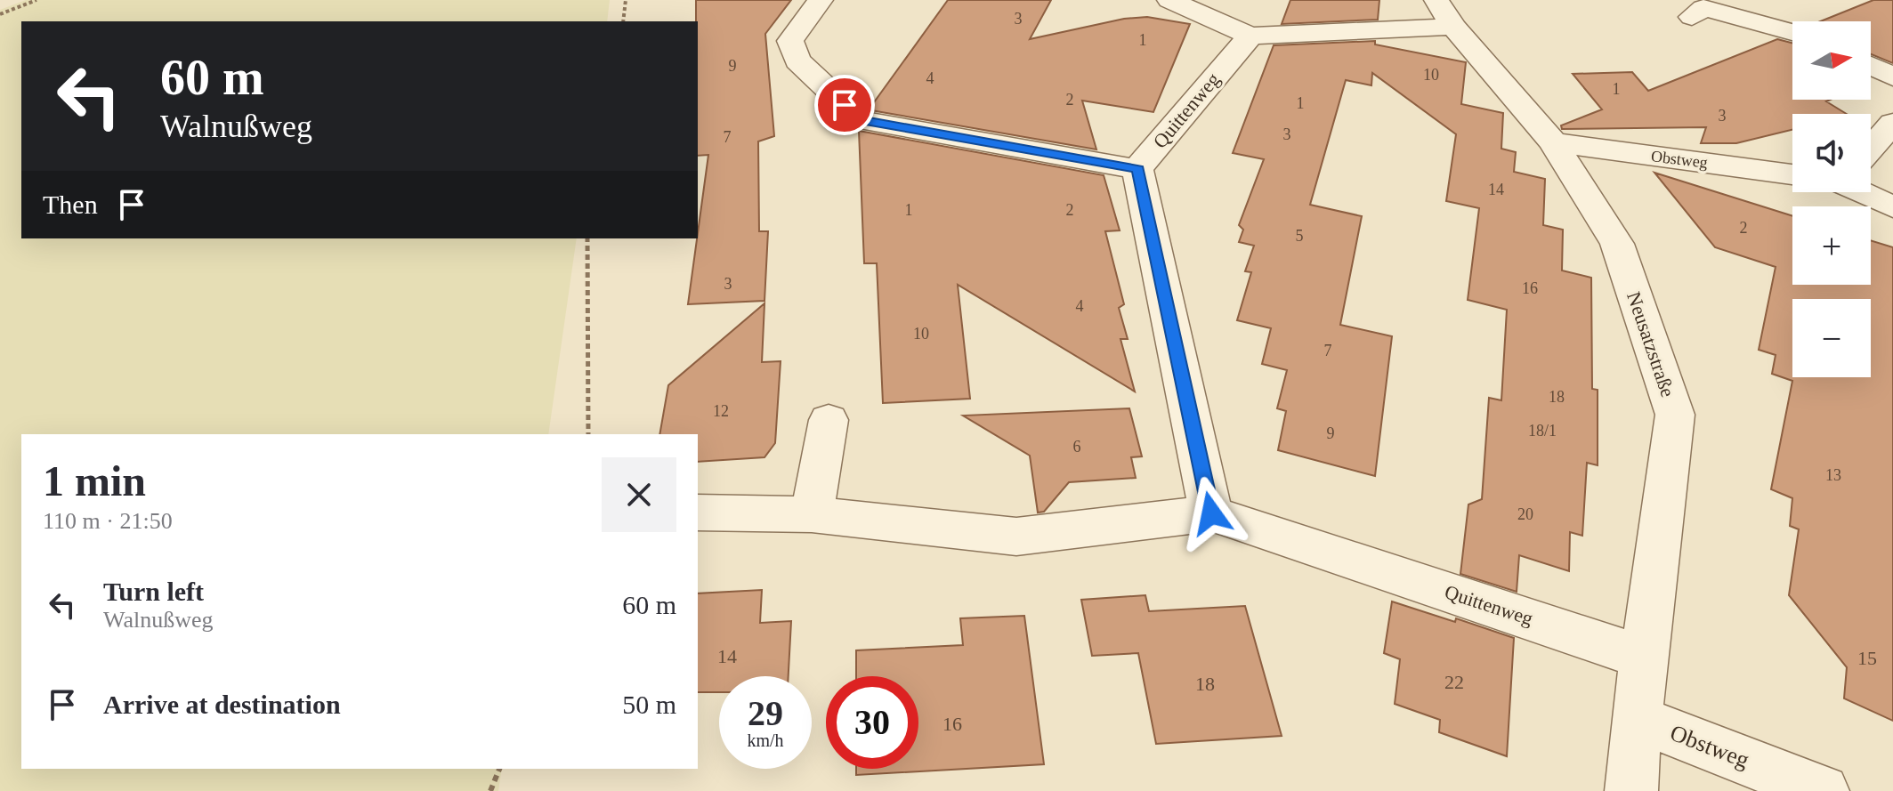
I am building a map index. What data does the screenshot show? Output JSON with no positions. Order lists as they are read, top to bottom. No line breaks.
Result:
{"streets":{"street":["Quittenweg","Obstweg","Neusatzstraße"]},"crossings":[["Quittenweg","Neusatzstraße"],["Obstweg","Neusatzstraße"]],"house_numbers":["3","1","9","10","4","1","2","1","3","3","7","14","1","2","2","5","3","16","4","10","7","18","12","18/1","9","6","13","20","14","15","22","18","16"],"north":"right","page":{"map_buttons":["+","−"],"turn":["60 m","Walnußweg"],"then":"Then","heading":["1 min","110 m · 21:50"],"list":[{"name":"Turn left","note":"Walnußweg","value":"60 m"},{"name":"Arrive at destination","value":"50 m"}],"speed":"29 km/h","limit":"30"}}
